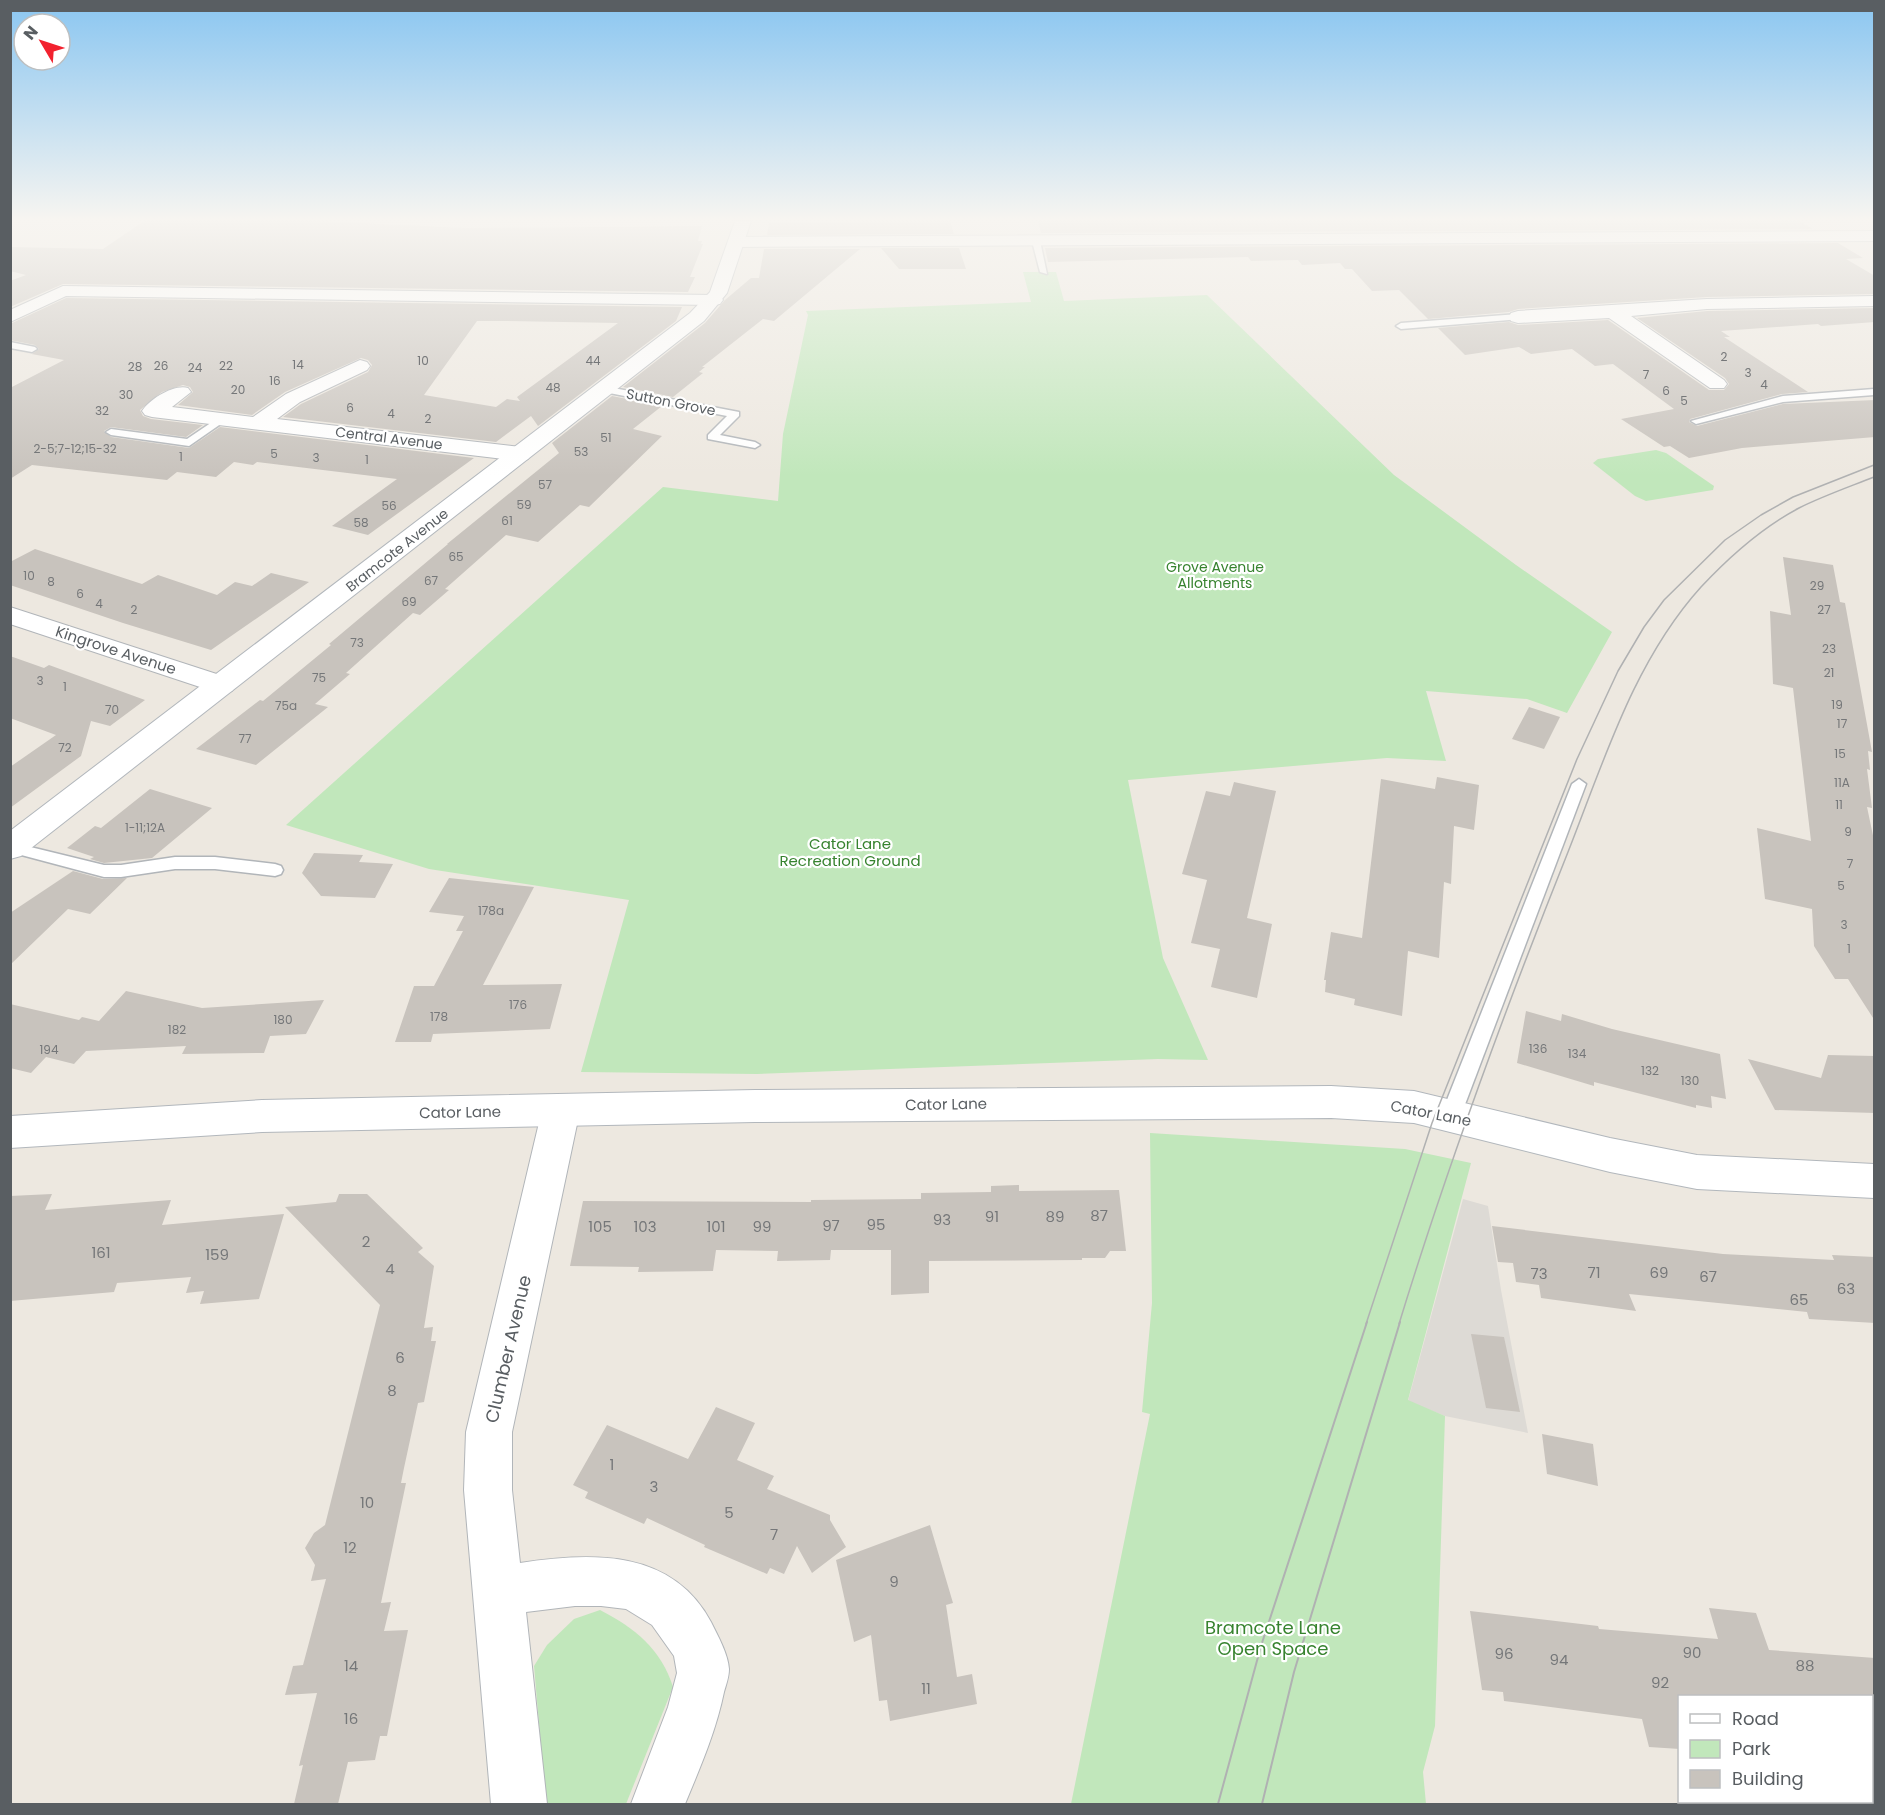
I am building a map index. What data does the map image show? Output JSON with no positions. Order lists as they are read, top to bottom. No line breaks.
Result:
{"streets":{"street":["Central Avenue","Bramcote Avenue","Kingrove Avenue","Cator Lane","Clumber Avenue"],"lane":["Sutton Grove"]},"crossings":[["Sutton Grove","Bramcote Avenue"],["Central Avenue","Bramcote Avenue"],["Bramcote Avenue","Kingrove Avenue"],["Cator Lane","Clumber Avenue"]],"parks":["Grove Avenue Allotments","Cator Lane Recreation Ground","Bramcote Lane Open Space"],"house_numbers":["2","10","44","14","26","22","28","24","3","7","16","4","48","20","6","30","5","6","32","4","2","51","2-5;7-12;15-32","53","5","1","3","1","57","59","56","61","58","65","10","67","8","29","6","69","4","2","27","73","23","21","75","3","1","19","75a","70","17","77","72","15","11A","11","1-11;12A","9","7","5","178a","3","1","176","178","180","182","136","194","134","132","130","87","91","89","93","95","97","105","103","101","99","2","161","159","4","71","69","73","67","63","65","6","8","1","3","10","5","7","12","9","90","96","94","14","88","92","11","16"],"legend":["Road","Park","Building"],"north":"top left"}
